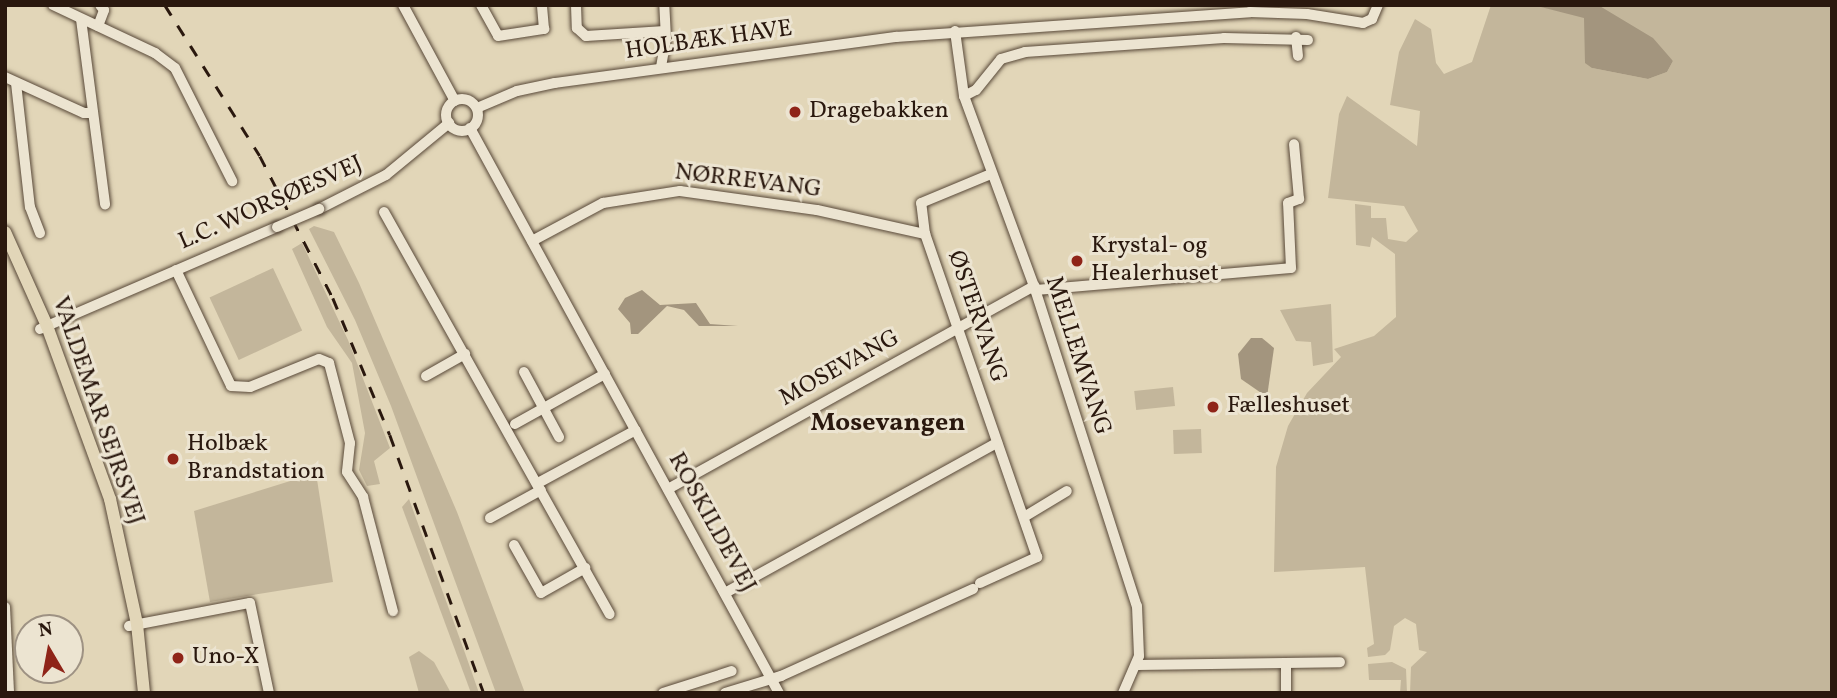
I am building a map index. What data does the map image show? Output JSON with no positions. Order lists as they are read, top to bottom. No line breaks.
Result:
{"streets":{"main road":["VALDEMAR SEJRSVEJ"],"street":["HOLBÆK HAVE","NØRREVANG","L.C. WORSØESVEJ","ØSTERVANG","MELLEMVANG","MOSEVANG","ROSKILDEVEJ"]},"crossings":[["HOLBÆK HAVE","L.C. WORSØESVEJ"],["HOLBÆK HAVE","MELLEMVANG"],["HOLBÆK HAVE","ROSKILDEVEJ"],["NØRREVANG","ØSTERVANG"],["NØRREVANG","ROSKILDEVEJ"],["L.C. WORSØESVEJ","VALDEMAR SEJRSVEJ"],["L.C. WORSØESVEJ","ROSKILDEVEJ"],["ØSTERVANG","MELLEMVANG"],["ØSTERVANG","MOSEVANG"],["ØSTERVANG","ROSKILDEVEJ"],["MELLEMVANG","MOSEVANG"],["MOSEVANG","ROSKILDEVEJ"]],"districts":["Mosevangen"],"places":["Dragebakken","Krystal- og Healerhuset","Fælleshuset","Holbæk Brandstation","Uno-X"],"north":"top"}
